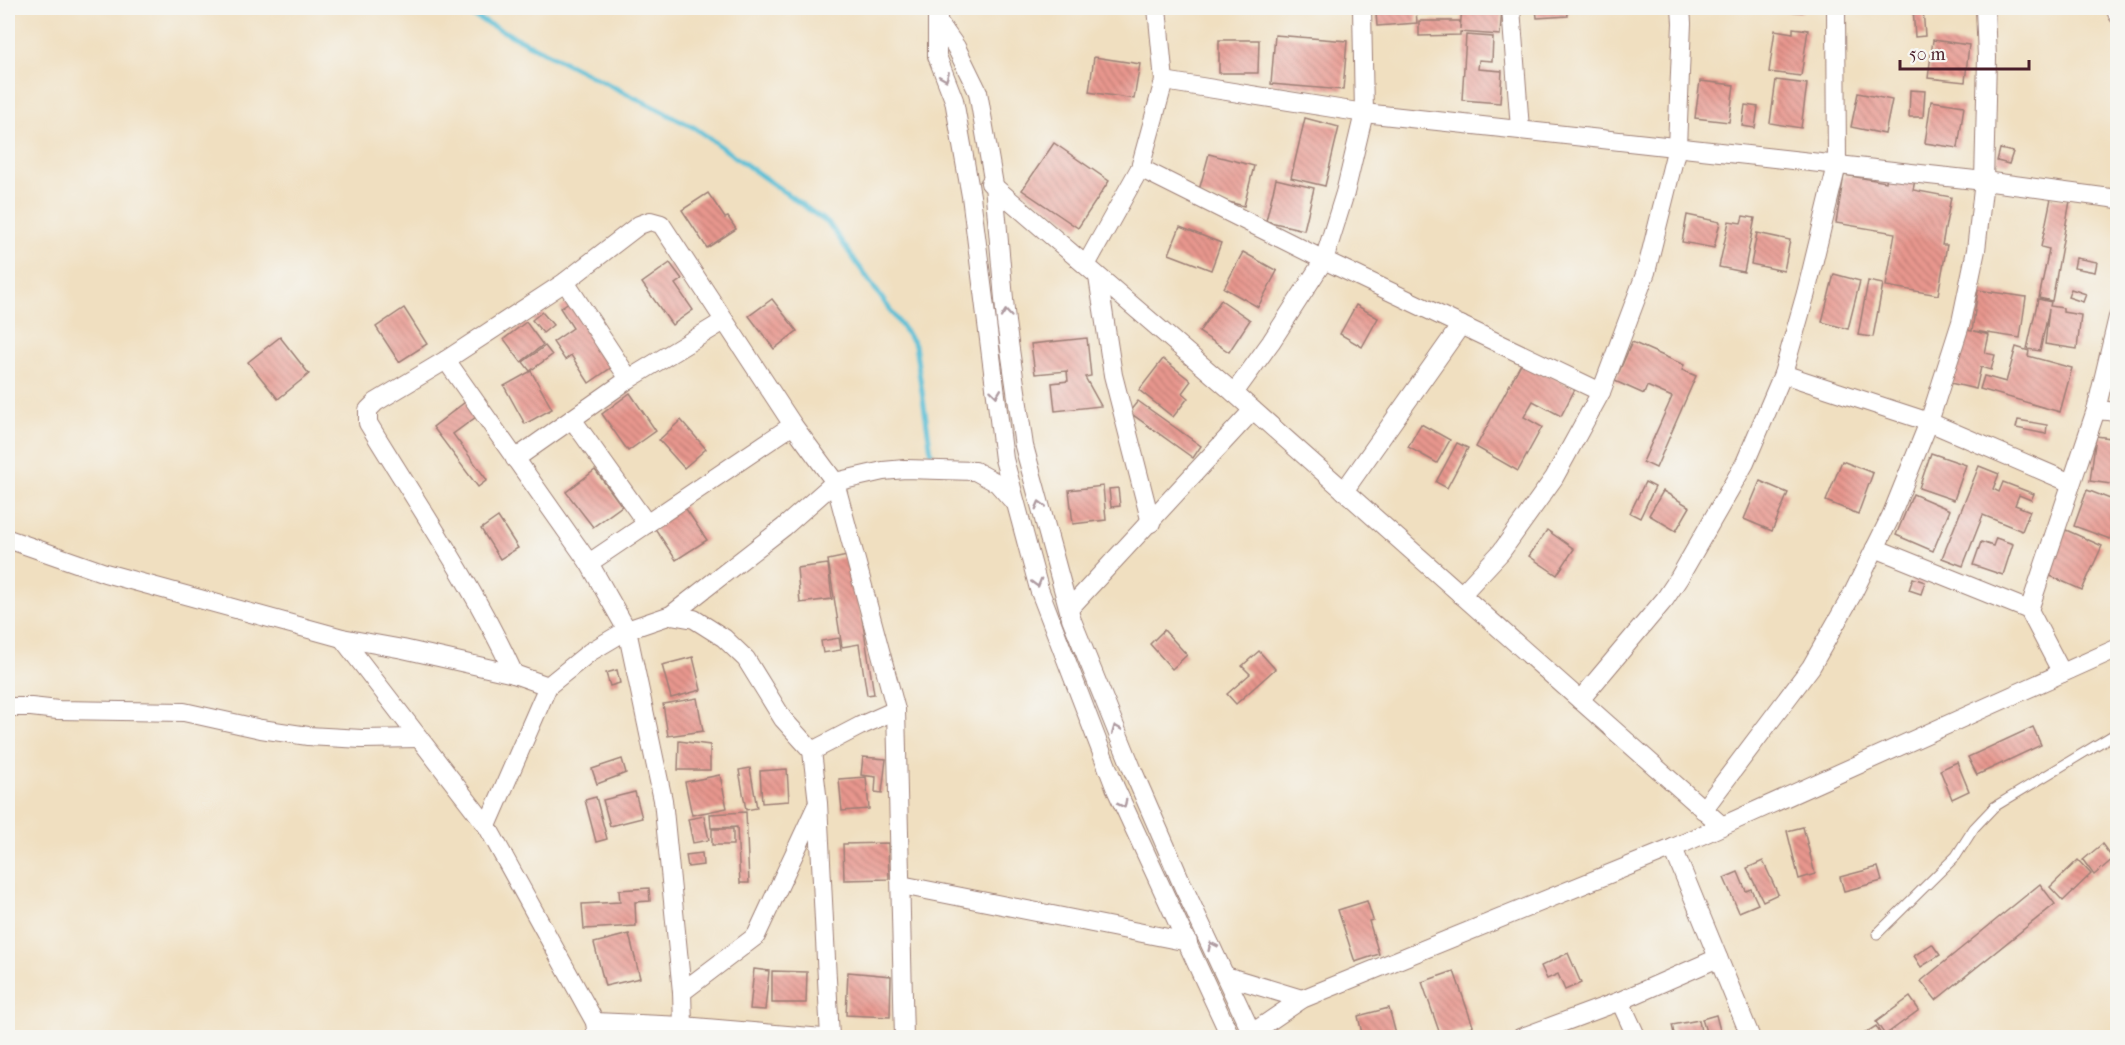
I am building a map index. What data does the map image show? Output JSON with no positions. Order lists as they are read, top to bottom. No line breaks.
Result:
{"scale_bar":"50 m"}
